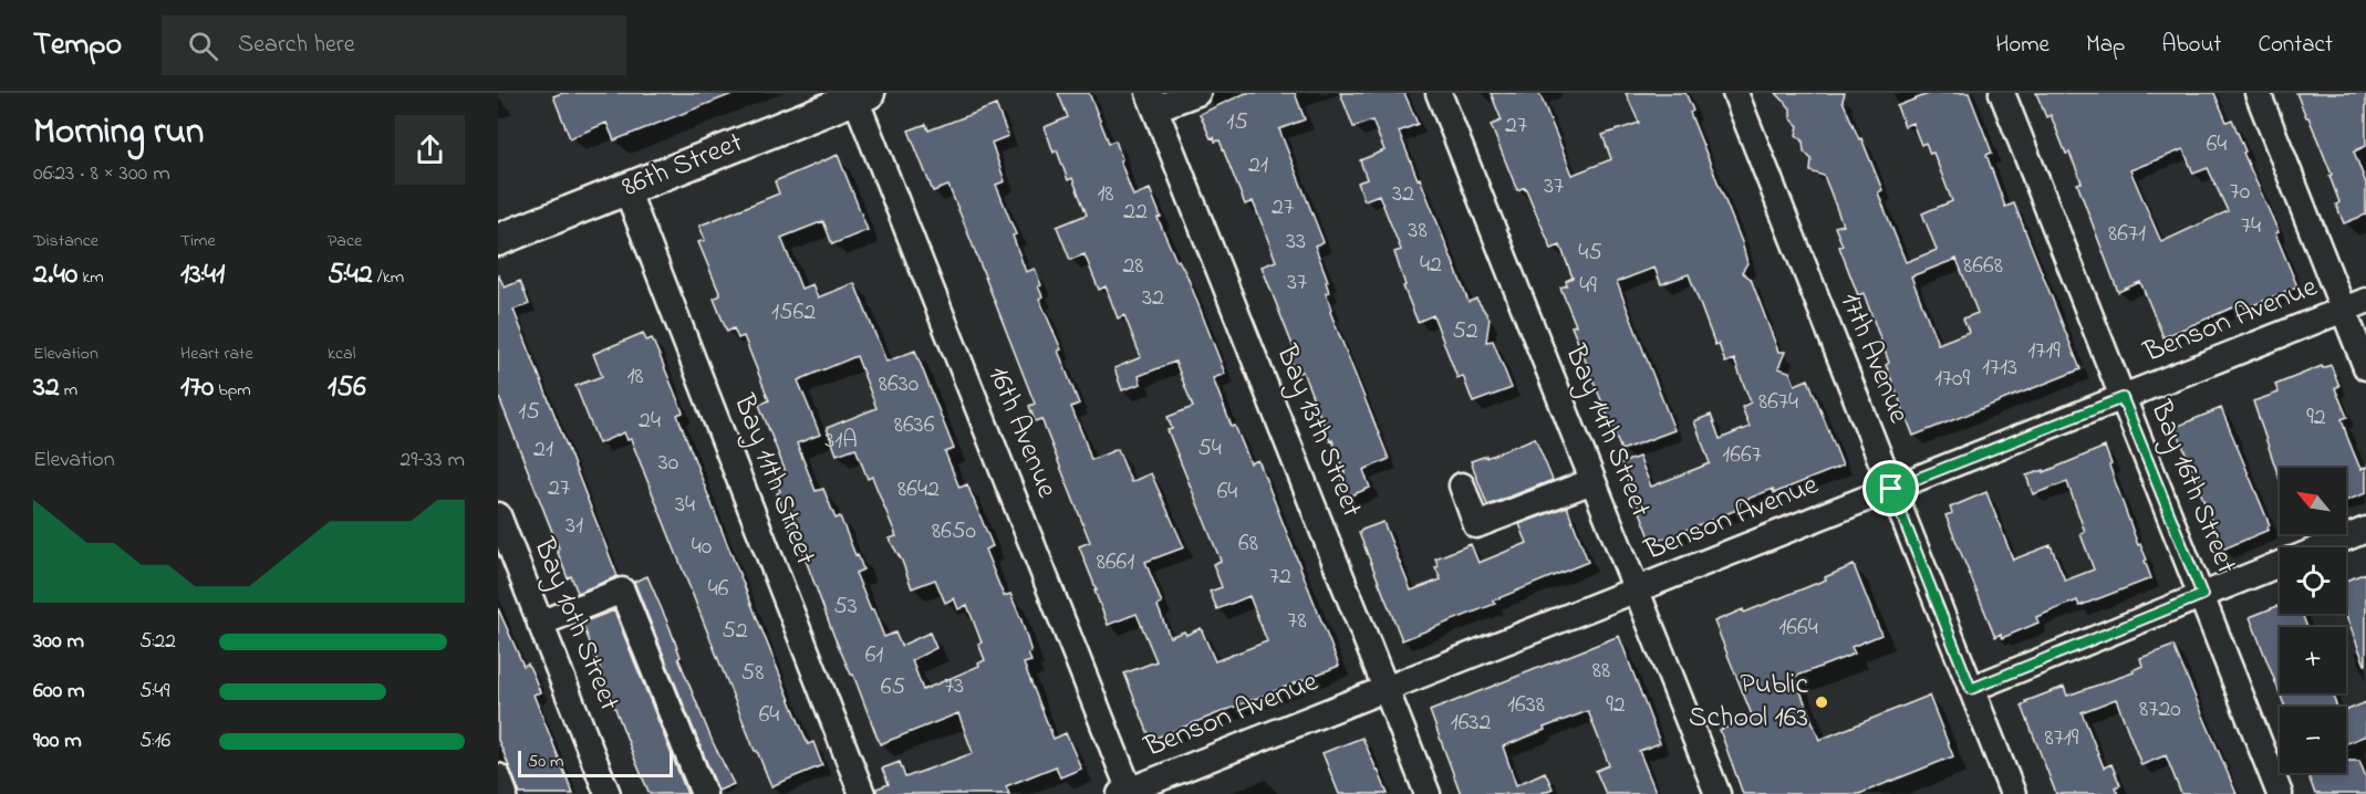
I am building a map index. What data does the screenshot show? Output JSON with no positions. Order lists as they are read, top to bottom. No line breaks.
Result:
{"streets":{"main road":["86th Street"],"street":["Benson Avenue","17th Avenue","Bay 13th Street","Bay 14th Street","16th Avenue","Bay 11th Street","Bay 16th Street","Bay 10th Street"]},"crossings":[["86th Street","16th Avenue"],["86th Street","Bay 11th Street"],["Benson Avenue","17th Avenue"],["Benson Avenue","Bay 13th Street"],["Benson Avenue","Bay 14th Street"],["Benson Avenue","16th Avenue"],["Benson Avenue","Bay 16th Street"]],"places":["Public School 163"],"house_numbers":["15","27","64","21","37","70","18","32","27","22","74","38","8671","33","45","42","28","8668","37","49","32","1562","52","1719","1713","18","1709","8630","8674","15","92","24","8636","31A","54","21","1667","30","27","8642","64","34","31","8650","68","40","8661","72","46","53","78","1664","52","61","88","58","73","65","1638","92","8720","64","1632","8719"],"scale_bar":"50 m","north":"top left","page":{"header":"Tempo","search":"Search here","nav":["Home","Map","About","Contact"],"heading":["Morning run","06:23 · 8 × 300 m"],"stats":[["Distance","2.40 km"],["Time","13:41"],["Pace","5:42 /km"],["Elevation","32 m"],["Heart rate","170 bpm"],["kcal","156"]],"chart":["Elevation","29–33 m"],"map_buttons":["+","−"],"list":[{"name":"300 m","note":"5:22"},{"name":"600 m","note":"5:49"},{"name":"900 m","note":"5:16"}],"scale":"50 m"}}
